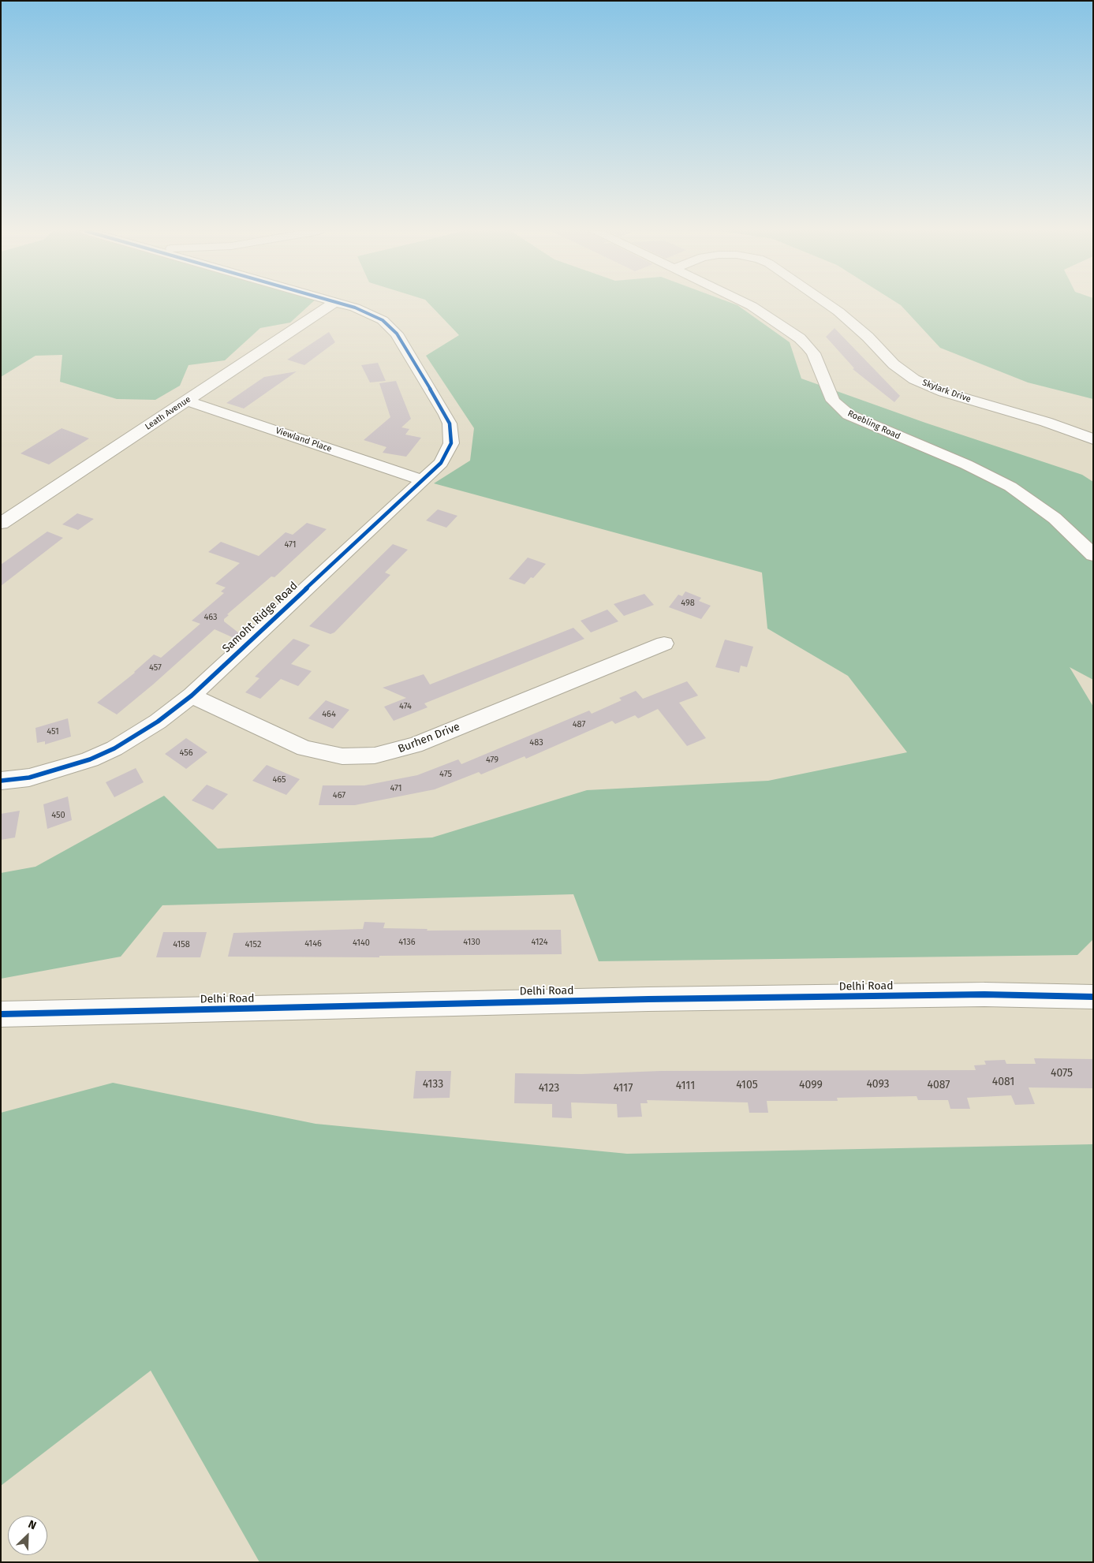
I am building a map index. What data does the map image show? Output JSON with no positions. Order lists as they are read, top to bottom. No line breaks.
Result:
{"streets":{"street":["Skylark Drive","Leath Avenue","Roebling Road","Viewland Place","Samoht Ridge Road","Burhen Drive","Delhi Road"]},"crossings":[["Leath Avenue","Viewland Place"],["Viewland Place","Samoht Ridge Road"],["Samoht Ridge Road","Burhen Drive"]],"house_numbers":["471","498","463","457","474","464","487","451","483","456","479","475","465","471","467","450","4136","4130","4124","4140","4146","4158","4152","4075","4081","4133","4093","4105","4099","4087","4111","4123","4117"],"north":"top right"}
